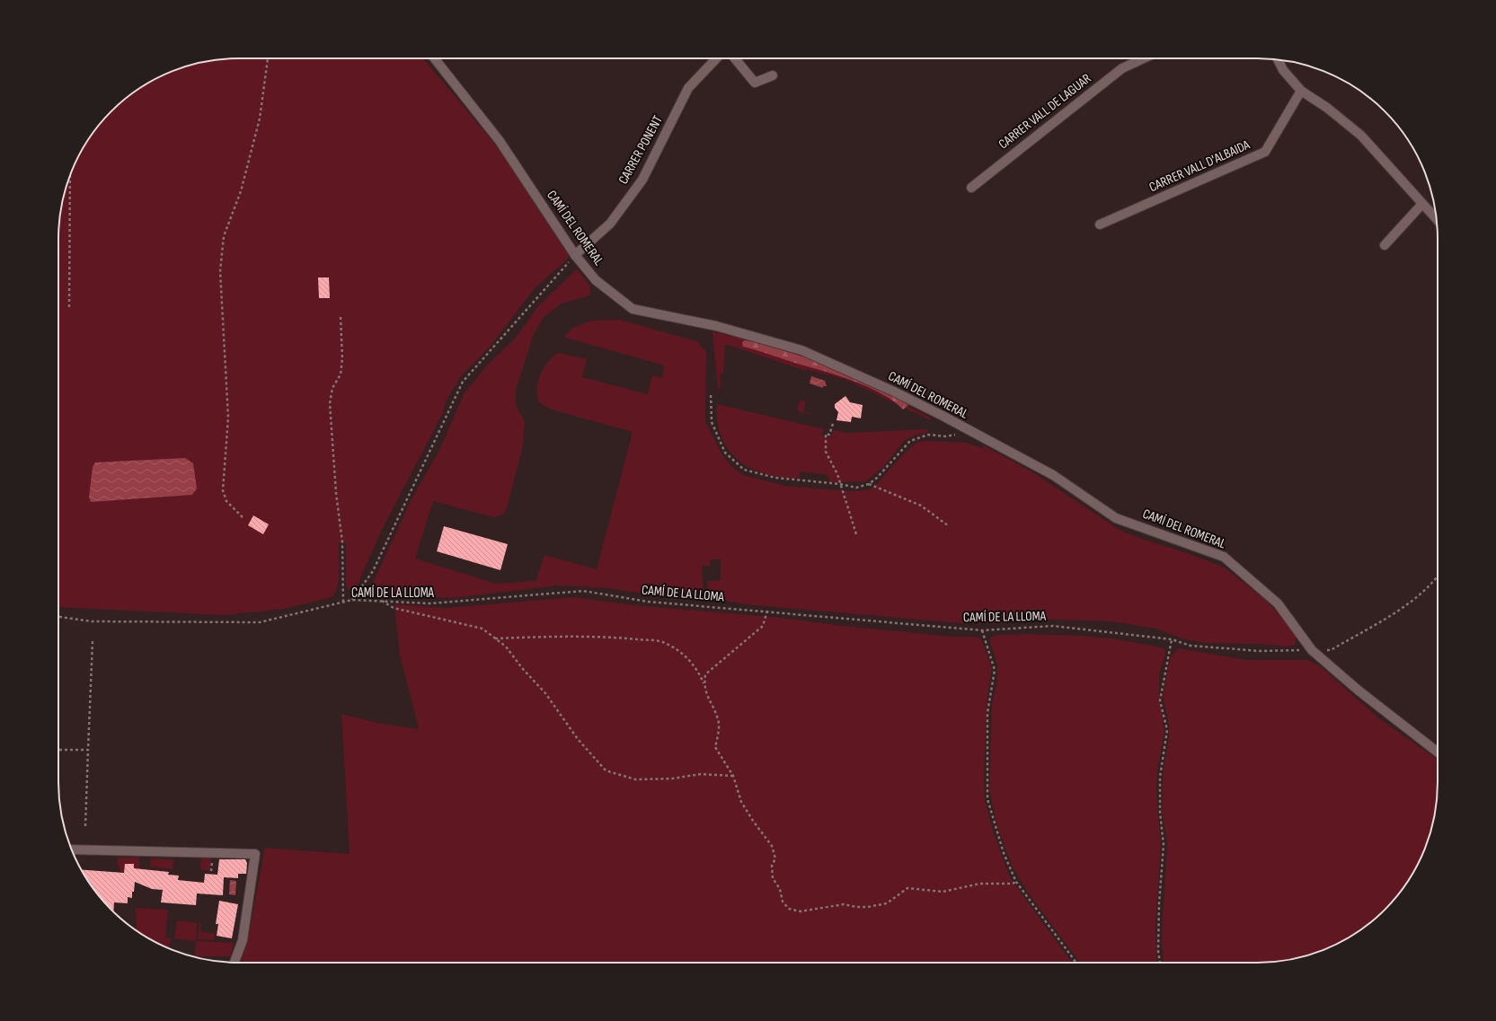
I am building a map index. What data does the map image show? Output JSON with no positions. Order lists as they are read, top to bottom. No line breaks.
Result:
{"streets":{"street":["CARRER VALL DE LAGUAR","CARRER PONENT","CARRER VALL D'ALBAIDA","CAMÍ DEL ROMERAL"],"path":["CAMÍ DE LA LLOMA"]},"crossings":[["CARRER PONENT","CAMÍ DEL ROMERAL"],["CAMÍ DEL ROMERAL","CAMÍ DE LA LLOMA"]]}
